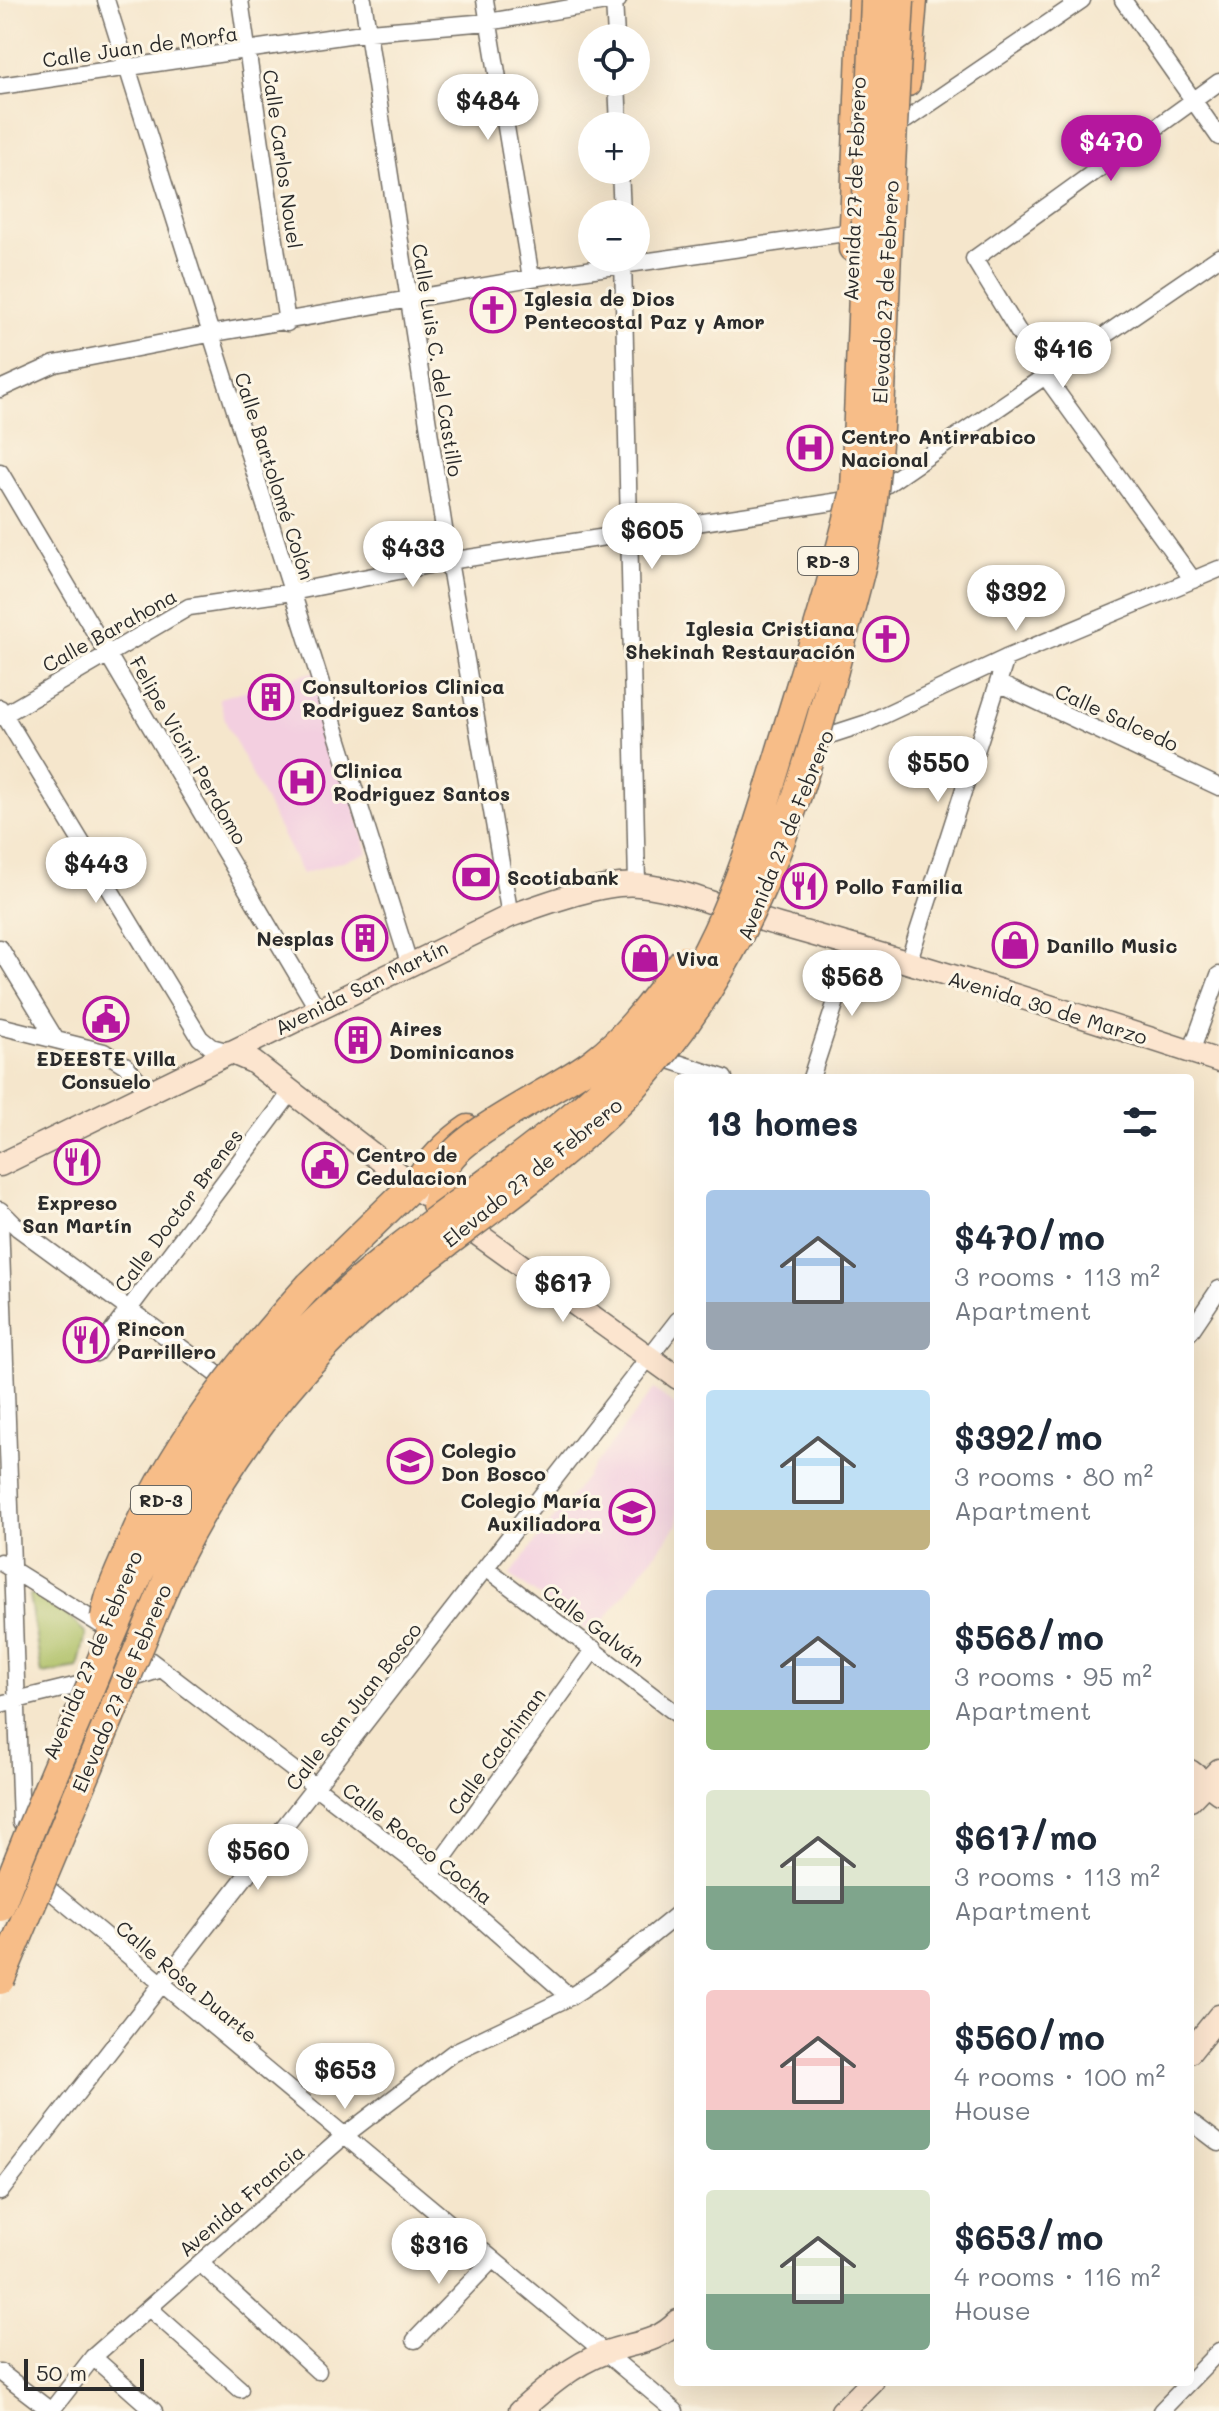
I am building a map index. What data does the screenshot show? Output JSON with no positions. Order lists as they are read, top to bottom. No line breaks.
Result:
{"streets":{"highway":["Elevado 27 de Febrero","RD-3"],"main road":["Avenida 27 de Febrero","Avenida San Martín","Avenida 30 de Marzo"],"street":["Calle Juan de Morfa","Calle Carlos Nouel","Calle Luis C. del Castillo","Calle Bartolomé Colón","Calle Barahona","Calle Salcedo","Felipe Vicini Perdomo","Calle Doctor Brenes","Calle Galván","Calle San Juan Bosco","Calle Cachiman","Calle Rocco Cocha","Calle Rosa Duarte","Avenida Francia"]},"crossings":[["Calle Juan de Morfa","Calle Carlos Nouel"],["Calle Juan de Morfa","Calle Luis C. del Castillo"],["Calle Juan de Morfa","Calle Bartolomé Colón"],["Avenida 27 de Febrero","Elevado 27 de Febrero"],["Avenida 27 de Febrero","Calle Barahona"],["Avenida 27 de Febrero","Avenida San Martín"],["Avenida 27 de Febrero","Avenida 30 de Marzo"],["Avenida 27 de Febrero","Calle Rocco Cocha"],["Avenida 27 de Febrero","Calle Rosa Duarte"],["Elevado 27 de Febrero","Avenida San Martín"],["Elevado 27 de Febrero","Avenida 30 de Marzo"],["Calle Luis C. del Castillo","Calle Barahona"],["Calle Luis C. del Castillo","Avenida San Martín"],["Calle Bartolomé Colón","Calle Barahona"],["Calle Bartolomé Colón","Avenida San Martín"],["Calle Barahona","Felipe Vicini Perdomo"],["Felipe Vicini Perdomo","Avenida San Martín"],["Avenida San Martín","Avenida 30 de Marzo"],["Calle Galván","Calle San Juan Bosco"],["Calle Galván","Calle Cachiman"],["Calle San Juan Bosco","Calle Rocco Cocha"],["Calle San Juan Bosco","Calle Rosa Duarte"],["Calle Cachiman","Calle Rocco Cocha"],["Calle Rocco Cocha","Avenida Francia"],["Calle Rosa Duarte","Avenida Francia"]],"places":{"church":["Iglesia de Dios Pentecostal Paz y Amor","Iglesia Cristiana Shekinah Restauración"],"hospital":["Centro Antirrabico Nacional","Clinica Rodriguez Santos"],"building":["Consultorios Clinica Rodriguez Santos","Nesplas","Aires Dominicanos"],"bank":["Scotiabank"],"restaurant":["Pollo Familia","Expreso San Martín","Rincon Parrillero"],"shop":["Danillo Music","Viva"],"public building":["EDEESTE Villa Consuelo","Centro de Cedulacion"],"school or university":["Colegio Don Bosco","Colegio María Auxiliadora"]},"scale_bar":"50 m","page":{"map_buttons":["+","−"],"price":["$484","$470","$416","$605","$433","$392","$550","$443","$568","$617","$560","$653","$316"],"heading":"13 homes","list":[{"name":"$470/mo","note":"3 rooms · 113 m² · Apartment"},{"name":"$392/mo","note":"3 rooms · 80 m² · Apartment"},{"name":"$568/mo","note":"3 rooms · 95 m² · Apartment"},{"name":"$617/mo","note":"3 rooms · 113 m² · Apartment"},{"name":"$560/mo","note":"4 rooms · 100 m² · House"},{"name":"$653/mo","note":"4 rooms · 116 m² · House"}],"scale":"50 m"}}
